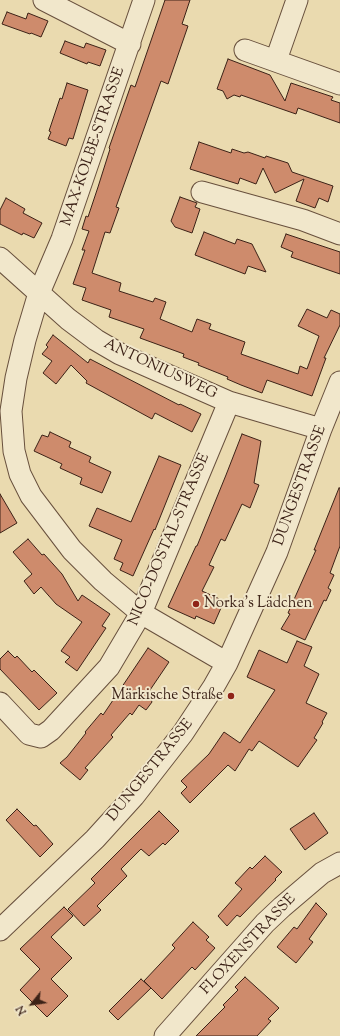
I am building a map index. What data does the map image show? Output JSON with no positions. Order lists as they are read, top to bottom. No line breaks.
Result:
{"streets":{"street":["MAX-KOLBE-STRASSE","ANTONIUSWEG","DUNGESTRASSE","NICO-DOSTAL-STRASSE","FLOXENSTRASSE"]},"crossings":[["MAX-KOLBE-STRASSE","ANTONIUSWEG"],["MAX-KOLBE-STRASSE","DUNGESTRASSE"],["MAX-KOLBE-STRASSE","NICO-DOSTAL-STRASSE"],["ANTONIUSWEG","DUNGESTRASSE"],["ANTONIUSWEG","NICO-DOSTAL-STRASSE"]],"places":["Norka's Lädchen","Märkische Straße"],"north":"bottom left"}
